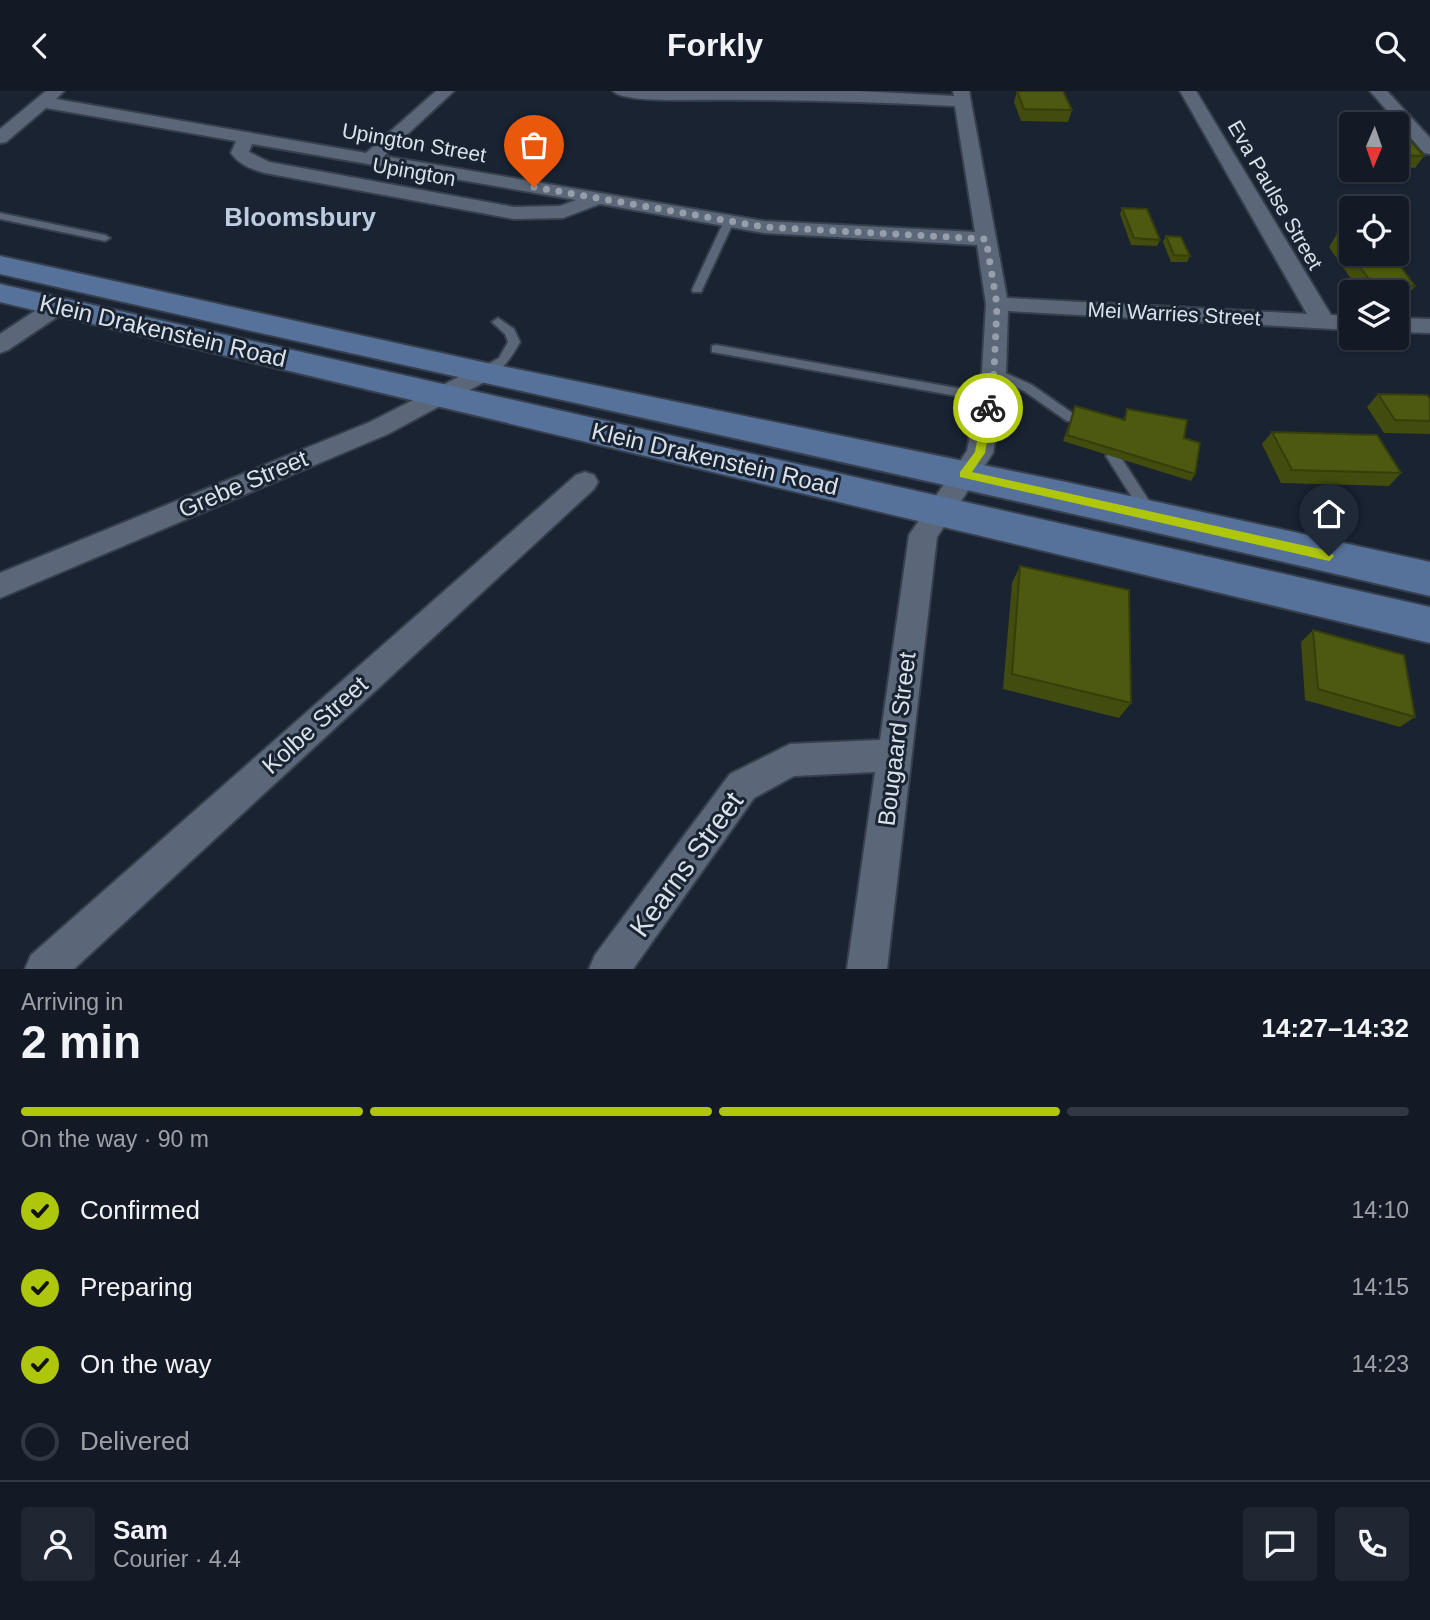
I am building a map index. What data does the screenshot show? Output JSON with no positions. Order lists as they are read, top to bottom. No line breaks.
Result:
{"streets":{"main road":["Klein Drakenstein Road"],"street":["Upington Street","Upington","Eva Paulse Street","Mei Warries Street","Grebe Street","Kolbe Street","Bougaard Street","Kearns Street"]},"crossings":[["Upington Street","Upington"],["Upington Street","Bougaard Street"],["Eva Paulse Street","Mei Warries Street"],["Mei Warries Street","Bougaard Street"],["Klein Drakenstein Road","Grebe Street"],["Klein Drakenstein Road","Bougaard Street"],["Bougaard Street","Kearns Street"]],"districts":["Bloomsbury"],"north":"bottom","page":{"header":"Forkly","heading":["2 min","Arriving in","14:27–14:32"],"panel":["Sam","Courier · 4.4"],"bar":"On the way · 90 m","list":[["Confirmed","14:10"],["Preparing","14:15"],["On the way","14:23"],"Delivered"]}}
